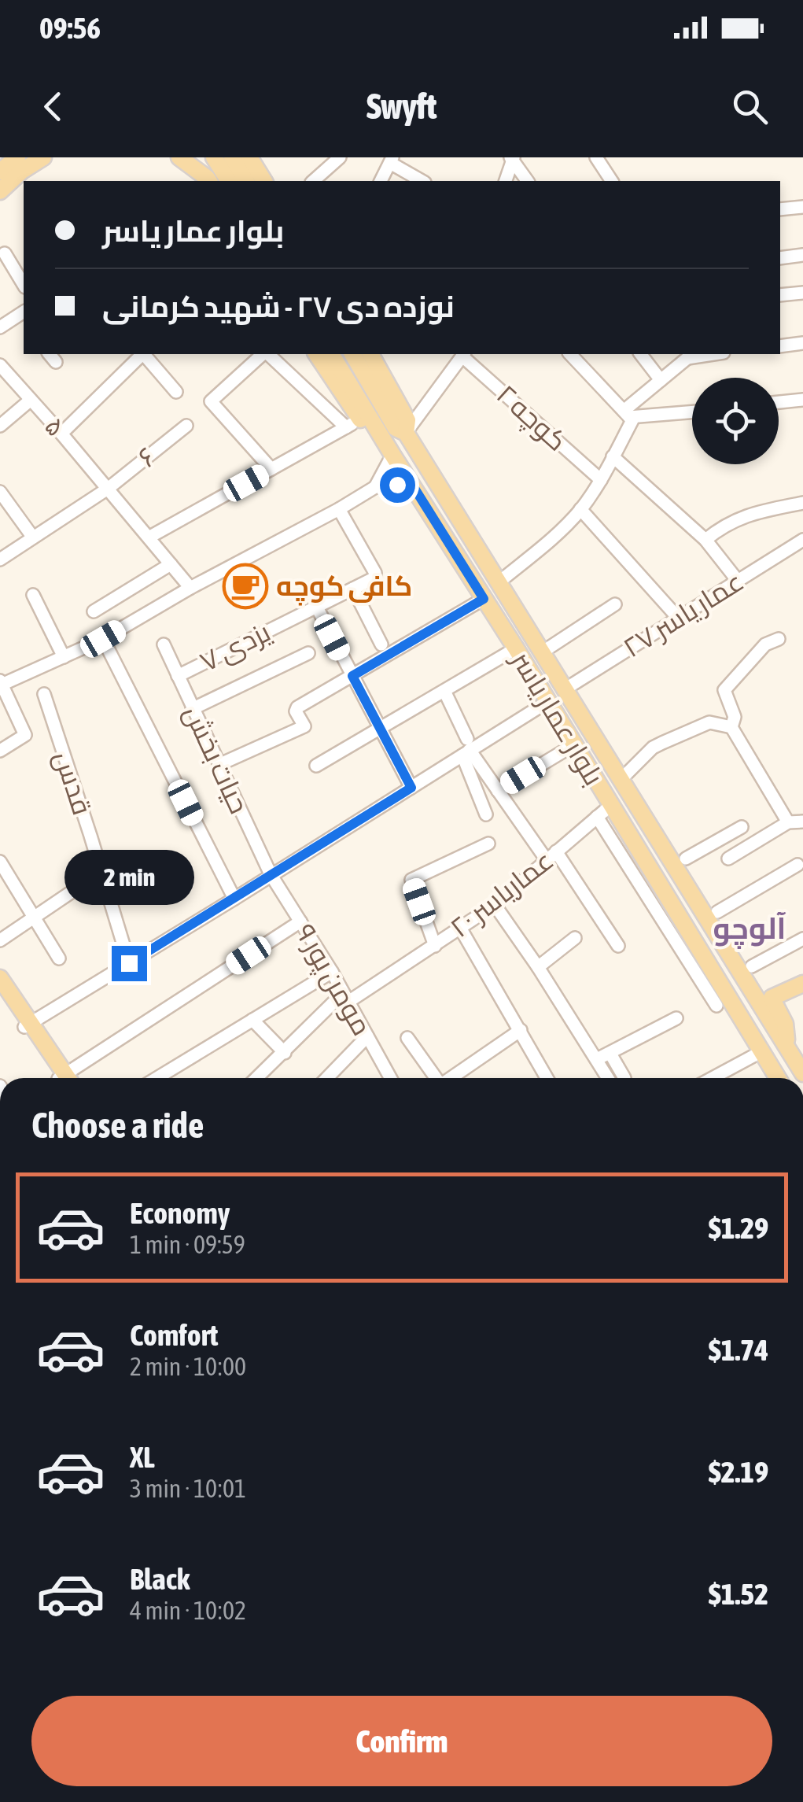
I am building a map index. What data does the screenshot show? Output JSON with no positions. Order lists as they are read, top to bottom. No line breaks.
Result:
{"streets":{"main road":["بلوار عمار یاسر"],"street":["کوچه ۲","۵","۶","عمار یاسر ۲۷","یزدی ۷","حیات بخش","قدس","عماریاسر ۲۰","مومن پور ۹"]},"crossings":[["۵","۶"],["عمار یاسر ۲۷","بلوار عمار یاسر"],["یزدی ۷","حیات بخش"],["بلوار عمار یاسر","عماریاسر ۲۰"],["حیات بخش","مومن پور ۹"],["عماریاسر ۲۰","مومن پور ۹"]],"districts":["آلوچو"],"places":{"cafe":["کافی کوچه"]},"page":{"status":"09:56","header":"Swyft","banner":["بلوار عمار یاسر","نوزده دی ۲۷ - شهید کرمانی"],"bubble":"2 min","heading":"Choose a ride","list":[{"name":"Economy","note":"1 min · 09:59","value":"$1.29"},{"name":"Comfort","note":"2 min · 10:00","value":"$1.74"},{"name":"XL","note":"3 min · 10:01","value":"$2.19"},{"name":"Black","note":"4 min · 10:02","value":"$1.52"}],"buttons":"Confirm"}}
